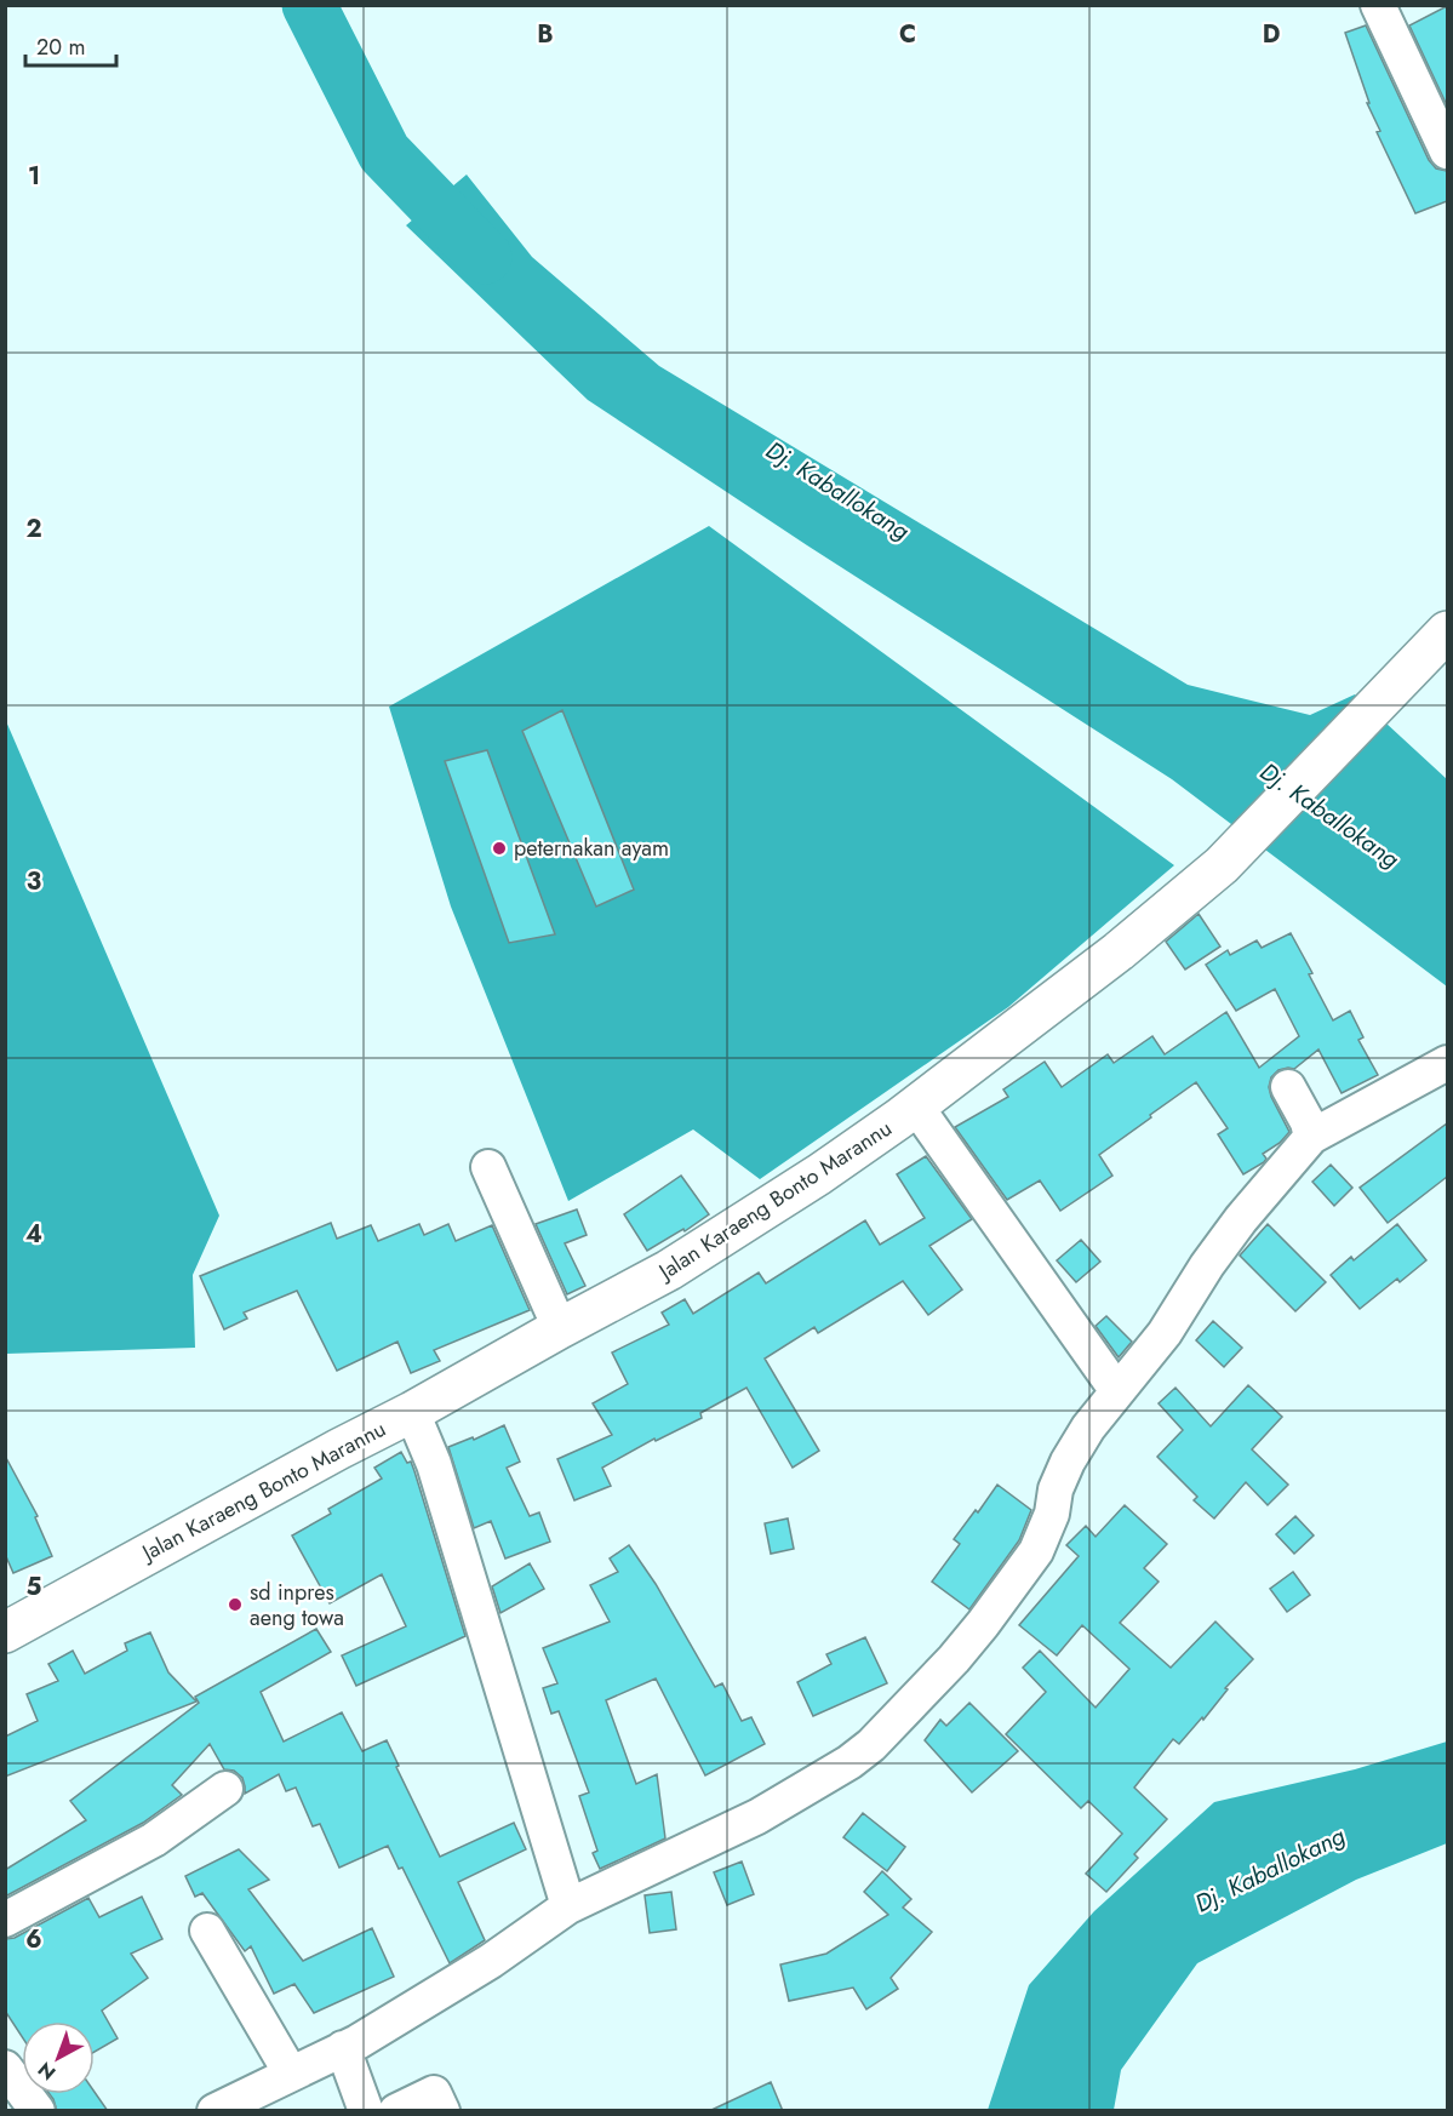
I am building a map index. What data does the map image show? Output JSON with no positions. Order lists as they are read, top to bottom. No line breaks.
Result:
{"streets":{"main road":["Jalan Karaeng Bonto Marannu"]},"water":["Dj. Kaballokang"],"places":["peternakan ayam","sd inpres aeng towa"],"scale_bar":"20 m","north":"bottom left","grid":{"columns":["B","C","D"],"rows":["1","2","3","4","5","6"]}}
